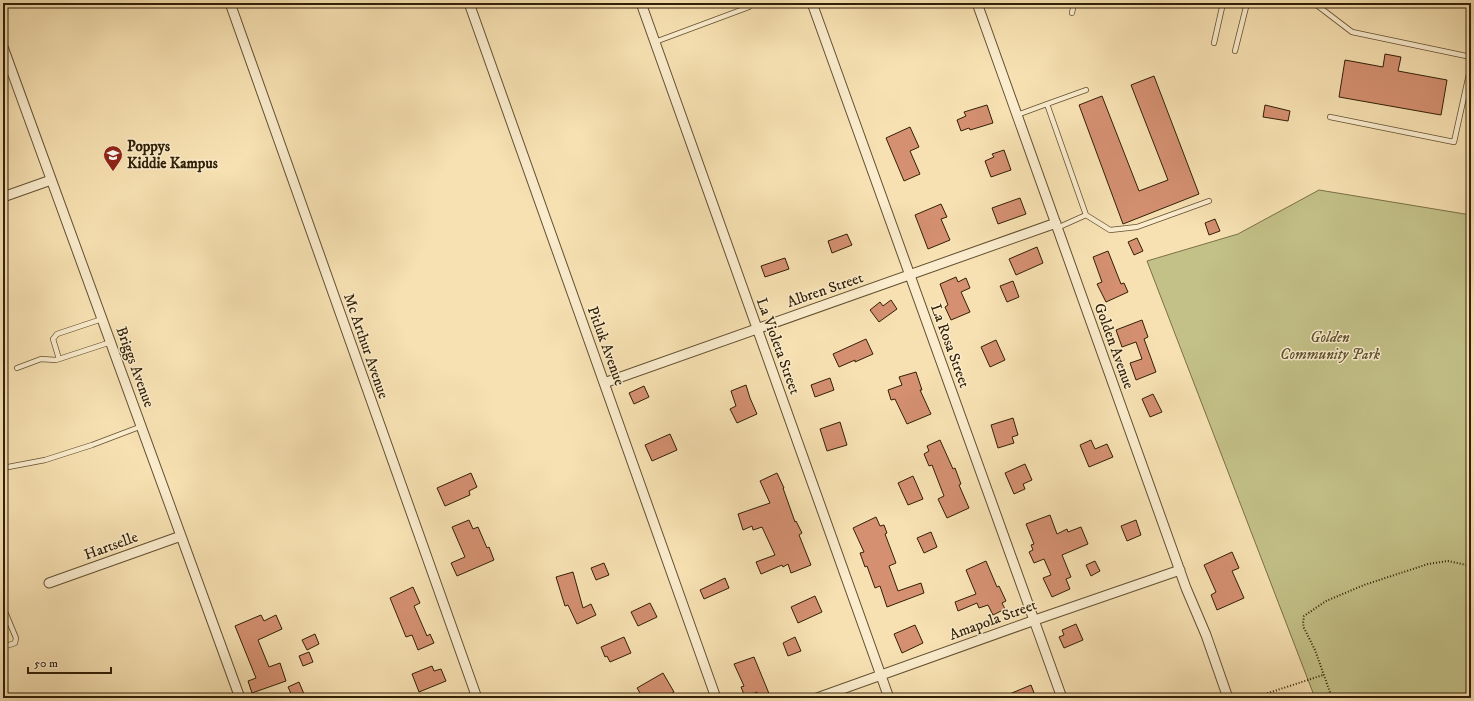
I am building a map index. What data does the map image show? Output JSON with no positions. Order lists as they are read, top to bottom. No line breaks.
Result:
{"streets":{"street":["Albren Street","Mc Arthur Avenue","Pitluk Avenue","La Violeta Street","La Rosa Street","Golden Avenue","Briggs Avenue","Hartselle","Amapola Street"]},"crossings":[["Albren Street","Pitluk Avenue"],["Albren Street","La Violeta Street"],["Albren Street","La Rosa Street"],["Albren Street","Golden Avenue"],["La Violeta Street","Amapola Street"],["La Rosa Street","Amapola Street"],["Golden Avenue","Amapola Street"],["Briggs Avenue","Hartselle"]],"parks":["Golden Community Park"],"places":{"school or university":["Poppys Kiddie Kampus"]},"scale_bar":"50 m"}
